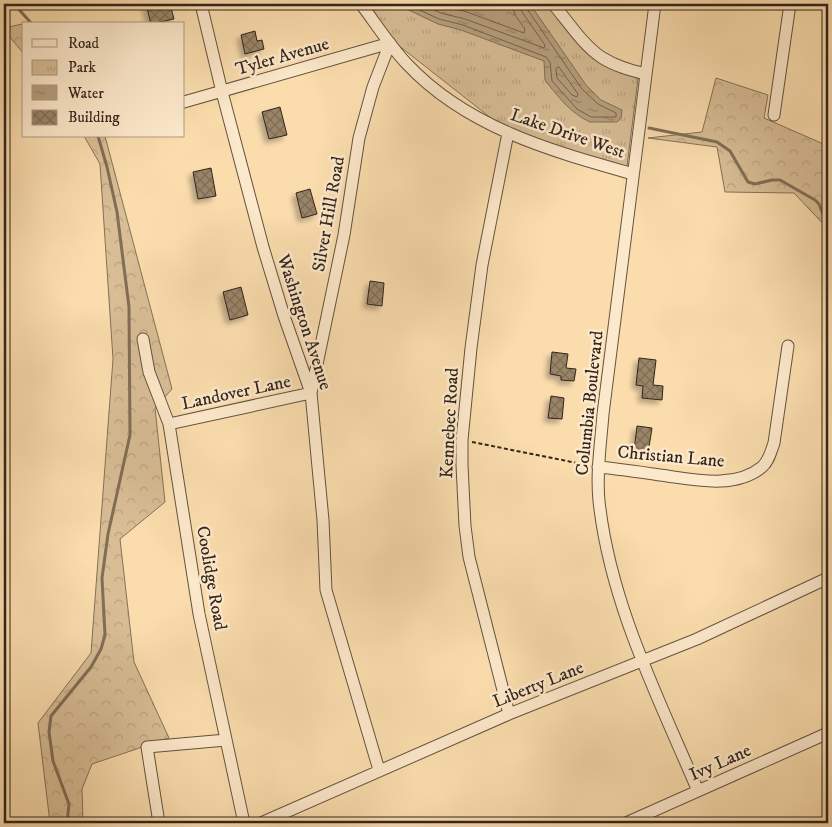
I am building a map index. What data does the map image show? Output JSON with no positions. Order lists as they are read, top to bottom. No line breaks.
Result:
{"streets":{"street":["Tyler Avenue","Lake Drive West","Silver Hill Road","Washington Avenue","Landover Lane","Columbia Boulevard","Kennebec Road","Christian Lane","Coolidge Road","Liberty Lane","Ivy Lane"]},"crossings":[["Tyler Avenue","Lake Drive West"],["Tyler Avenue","Silver Hill Road"],["Tyler Avenue","Washington Avenue"],["Lake Drive West","Silver Hill Road"],["Lake Drive West","Columbia Boulevard"],["Lake Drive West","Kennebec Road"],["Silver Hill Road","Washington Avenue"],["Silver Hill Road","Landover Lane"],["Washington Avenue","Landover Lane"],["Washington Avenue","Liberty Lane"],["Landover Lane","Coolidge Road"],["Columbia Boulevard","Christian Lane"],["Columbia Boulevard","Liberty Lane"],["Columbia Boulevard","Ivy Lane"],["Kennebec Road","Liberty Lane"]],"legend":["Road","Park","Water","Building"]}
